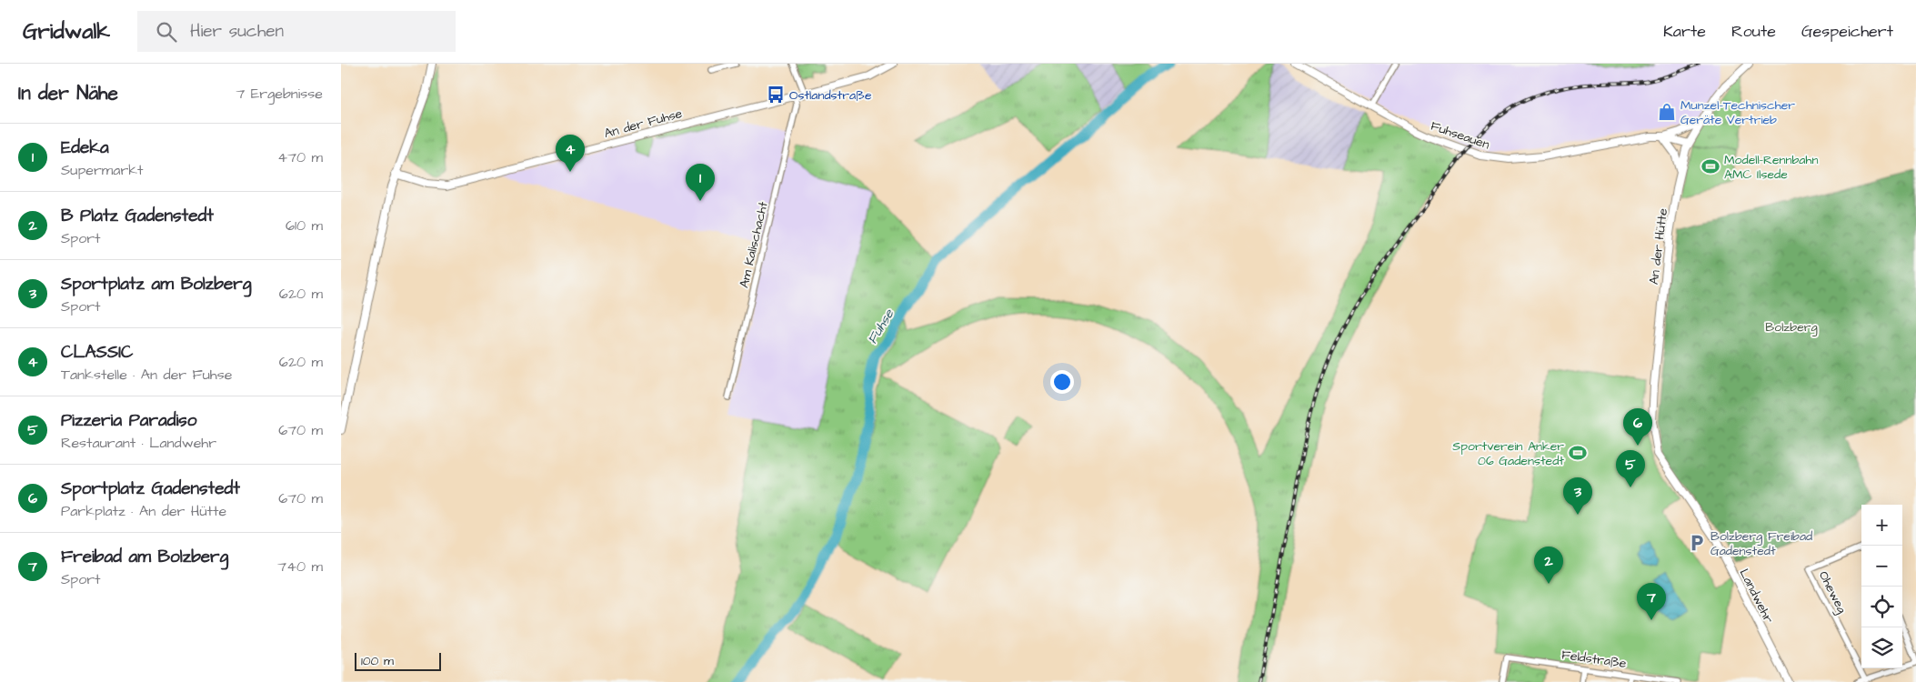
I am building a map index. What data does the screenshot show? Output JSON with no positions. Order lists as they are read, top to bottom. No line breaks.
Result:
{"streets":{"street":["An der Fuhse","Fuhseauen","Am Kalischacht","An der Hütte","Oheweg","Landwehr","Feldstraße"]},"crossings":[["An der Fuhse","Am Kalischacht"],["Fuhseauen","An der Hütte"],["An der Hütte","Landwehr"]],"water":["Fuhse"],"parks":["Bolzberg"],"places":{"bus stop":["Ostlandstraße"],"shop":["Munzel-Technischer Geräte Vertrieb"],"sports":["Modell-Rennbahn AMC Ilsede","Sportverein Anker 06 Gadenstedt"],"parking":["Bolzberg Freibad Gadenstedt"]},"scale_bar":"100 m","page":{"header":"Gridwalk","search":"Hier suchen","nav":["Karte","Route","Gespeichert"],"heading":["In der Nähe","7 Ergebnisse"],"list":[{"mark":"1","name":"Edeka","note":"Supermarkt","value":"470 m"},{"mark":"2","name":"B Platz Gadenstedt","note":"Sport","value":"610 m"},{"mark":"3","name":"Sportplatz am Bolzberg","note":"Sport","value":"620 m"},{"mark":"4","name":"CLASSIC","note":"Tankstelle · An der Fuhse","value":"620 m"},{"mark":"5","name":"Pizzeria Paradiso","note":"Restaurant · Landwehr","value":"670 m"},{"mark":"6","name":"Sportplatz Gadenstedt","note":"Parkplatz · An der Hütte","value":"670 m"},{"mark":"7","name":"Freibad am Bolzberg","note":"Sport","value":"740 m"}],"pins":["4","1","6","5","3","2","7"],"map_buttons":["+","−"],"scale":"100 m"}}
